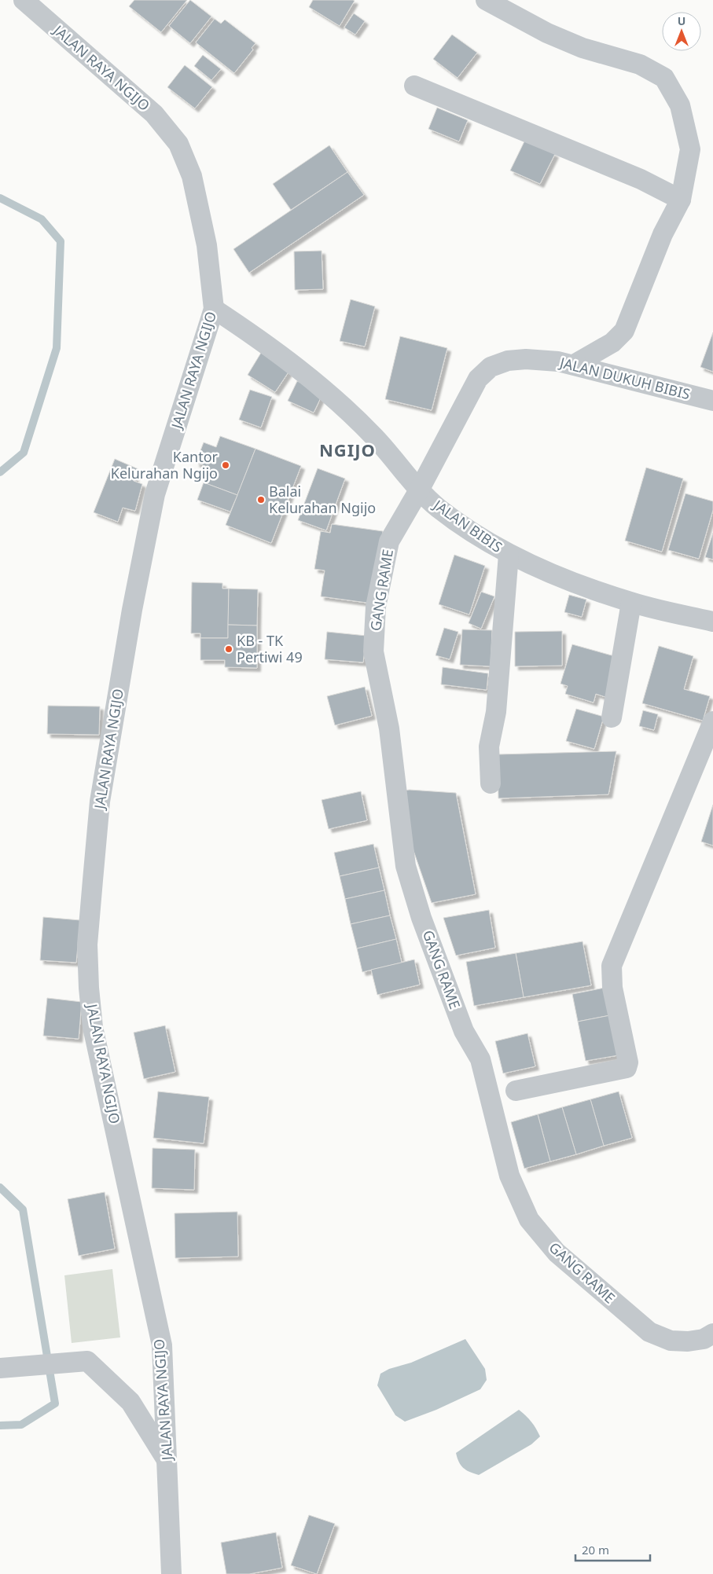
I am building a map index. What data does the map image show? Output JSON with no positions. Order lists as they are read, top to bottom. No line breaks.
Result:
{"streets":{"street":["JALAN RAYA NGIJO","JALAN DUKUH BIBIS","JALAN BIBIS","GANG RAME"]},"crossings":[["JALAN RAYA NGIJO","JALAN BIBIS"],["JALAN DUKUH BIBIS","JALAN BIBIS"],["JALAN DUKUH BIBIS","GANG RAME"],["JALAN BIBIS","GANG RAME"]],"districts":["NGIJO"],"places":["Kantor Kelurahan Ngijo","Balai Kelurahan Ngijo","KB - TK Pertiwi 49"],"scale_bar":"20 m","north":"top"}
